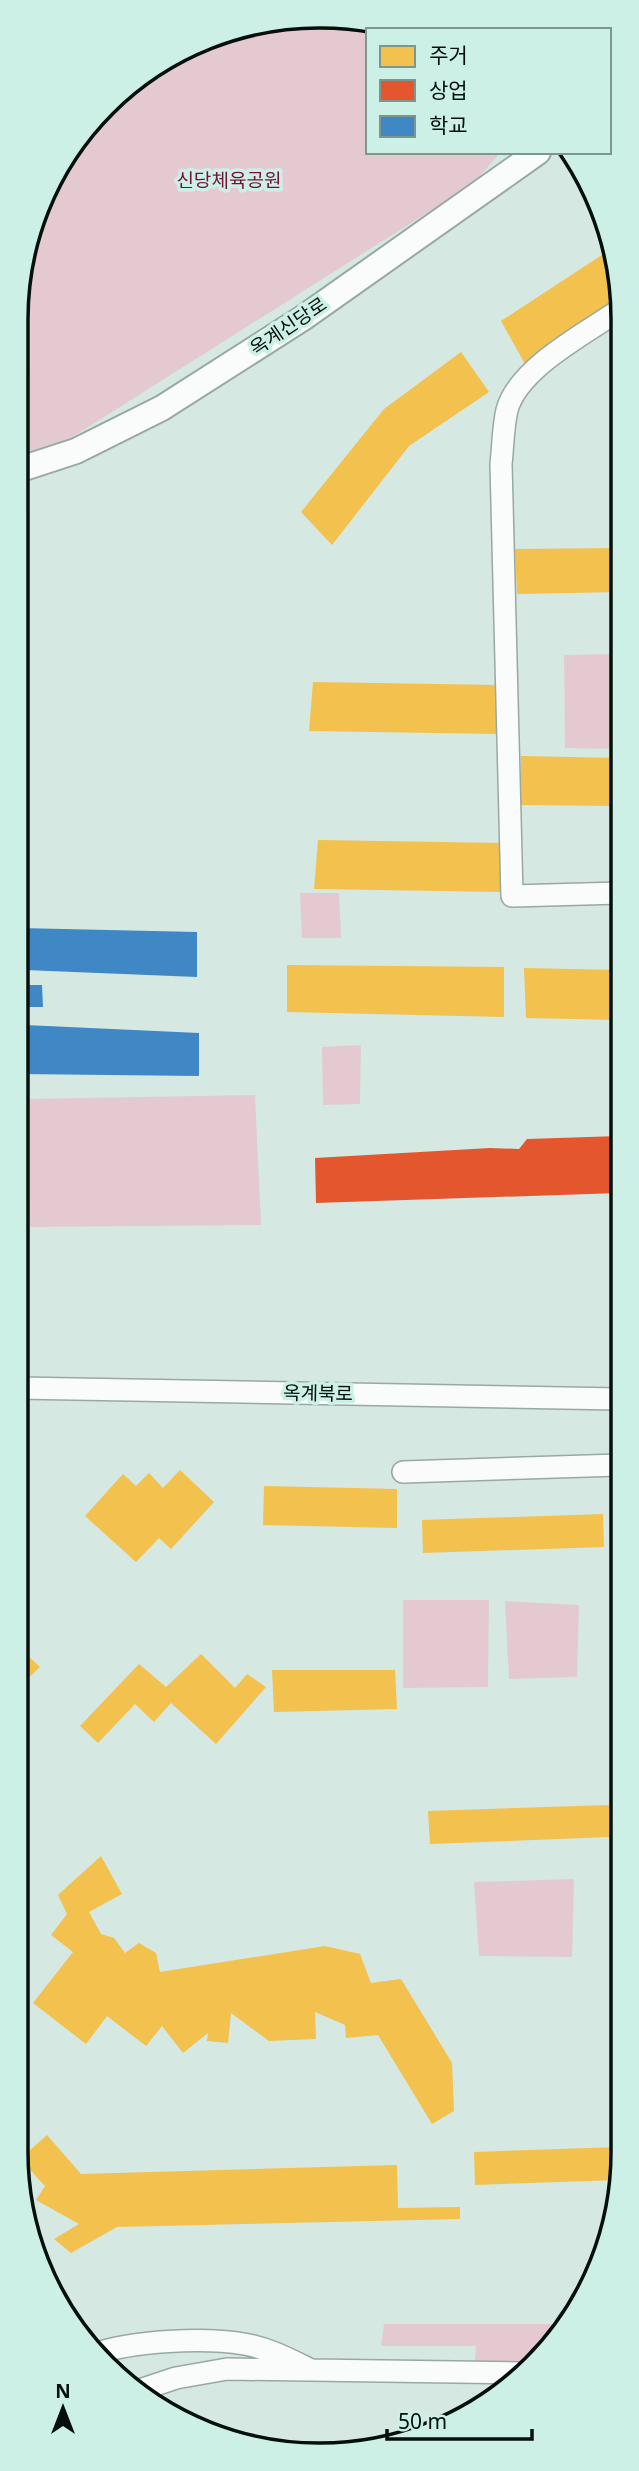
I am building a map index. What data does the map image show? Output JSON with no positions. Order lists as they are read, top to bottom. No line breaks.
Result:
{"streets":{"street":["옥계신당로","옥계북로"]},"parks":["신당체육공원"],"legend":["주거","상업","학교"],"scale_bar":"50 m","north":"top"}
